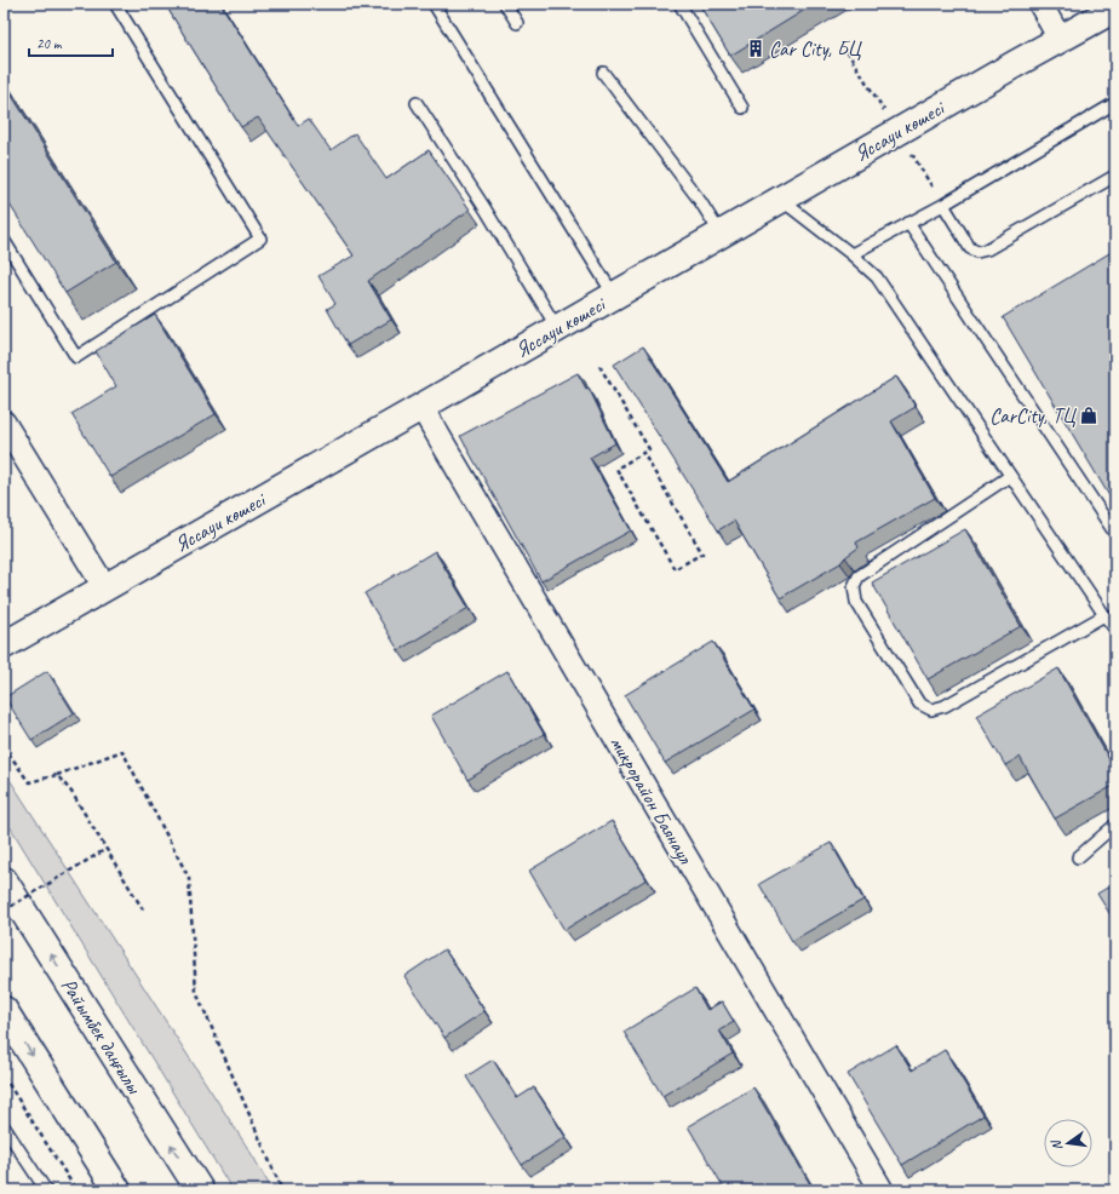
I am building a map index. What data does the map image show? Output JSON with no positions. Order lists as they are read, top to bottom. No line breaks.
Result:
{"streets":{"main road":["Яссауи көшесі","Райымбек даңғылы"],"street":["микрорайон Баянаул"]},"crossings":[["Яссауи көшесі","микрорайон Баянаул"]],"places":{"building":["Car City, БЦ"],"shop":["CarCity, ТЦ"]},"scale_bar":"20 m","north":"left"}
